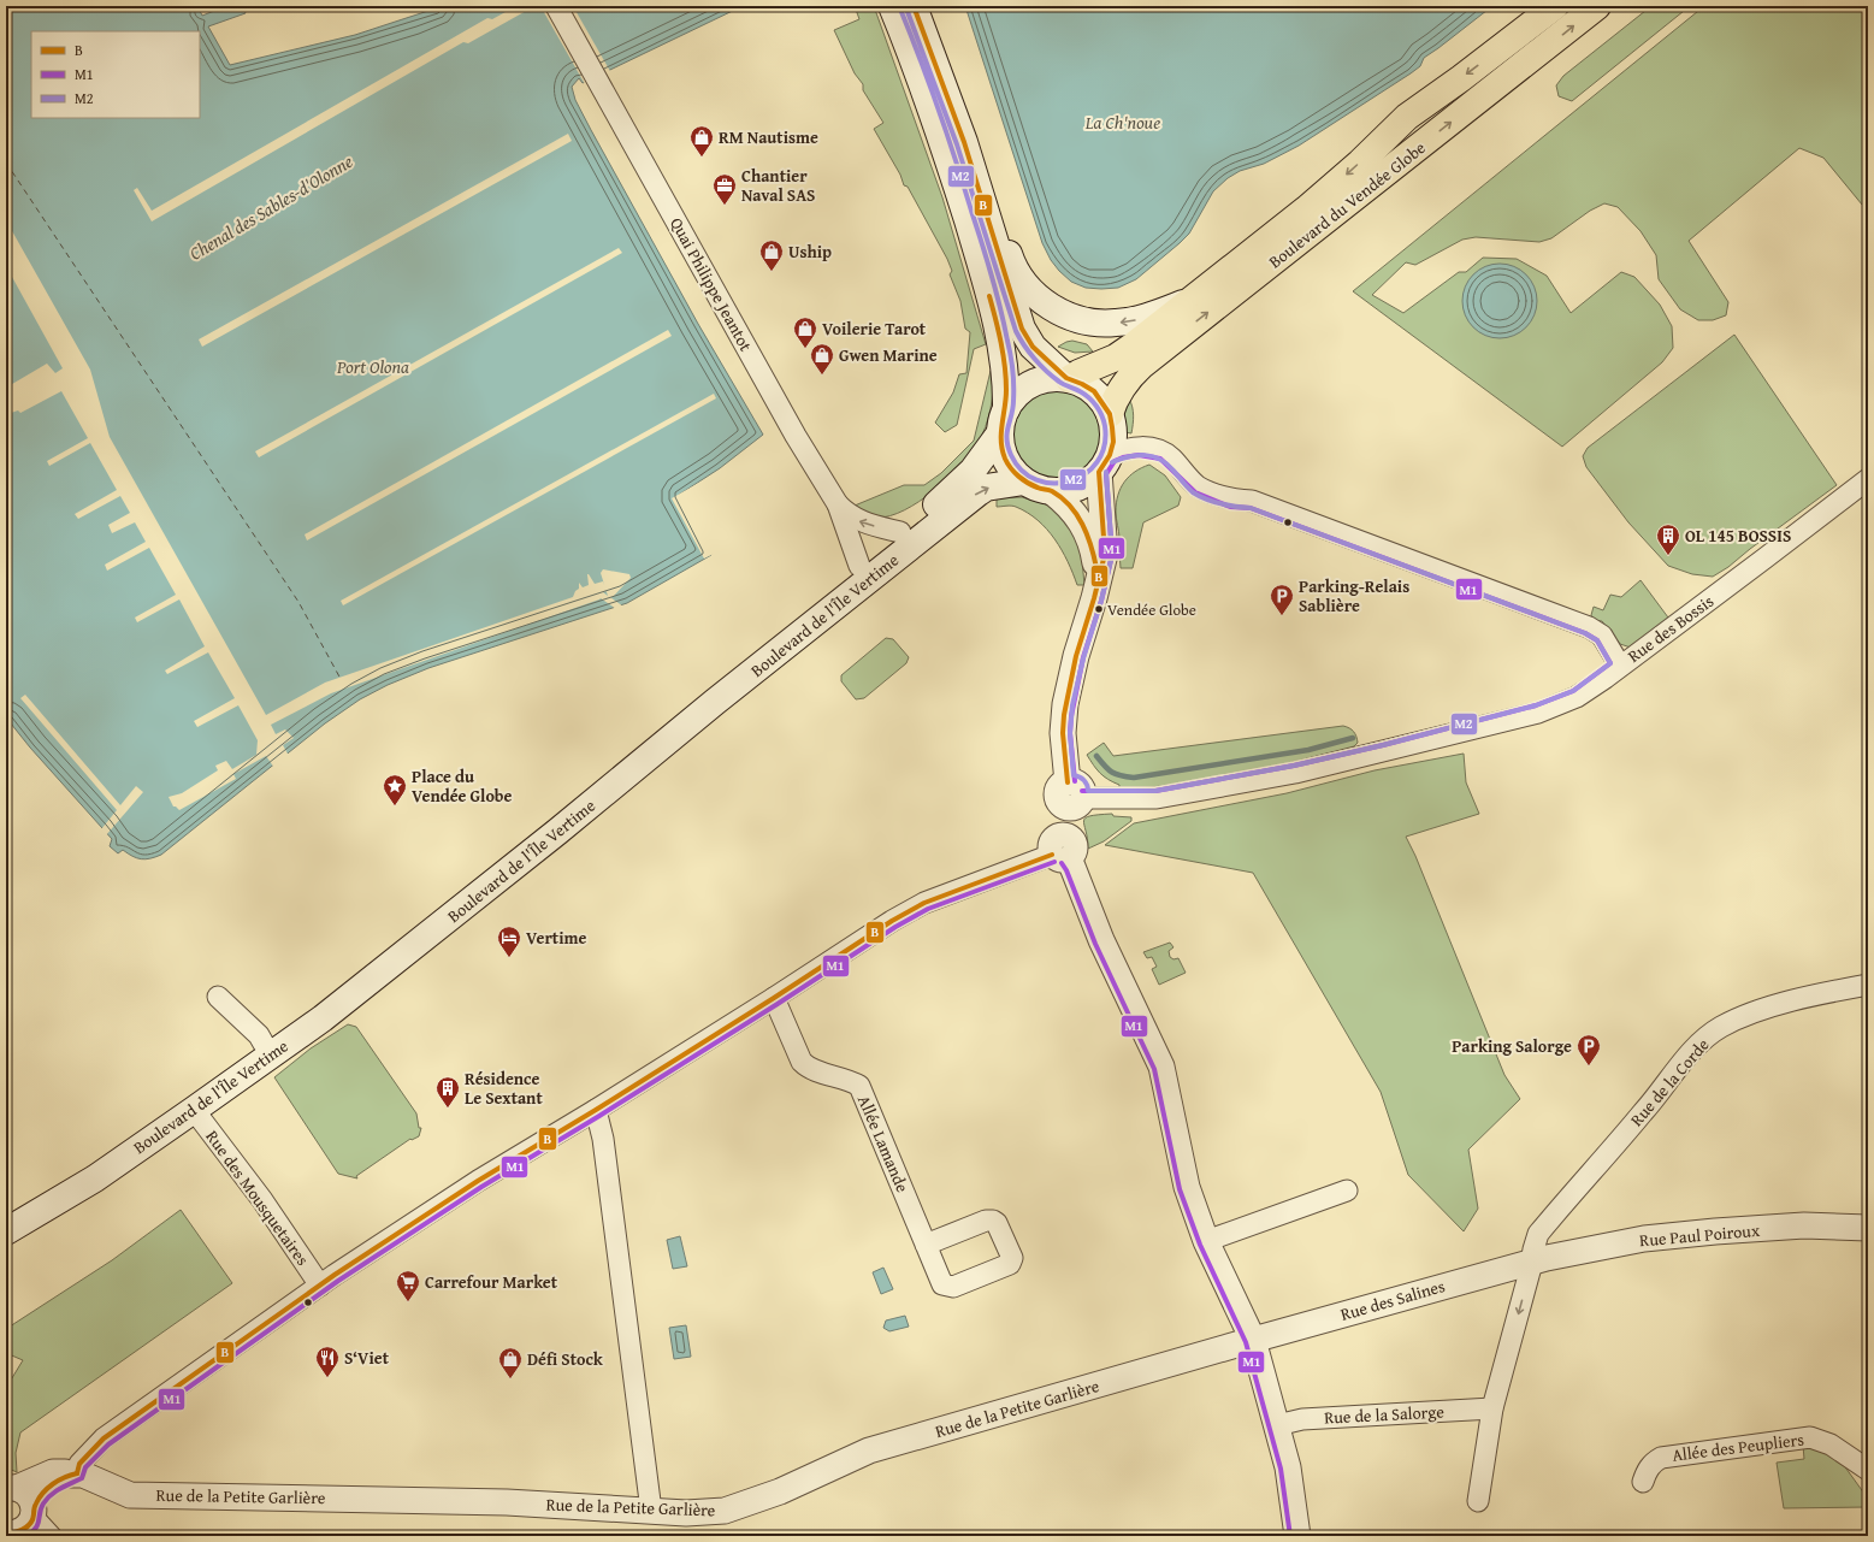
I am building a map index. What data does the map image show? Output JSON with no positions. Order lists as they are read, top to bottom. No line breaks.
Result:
{"streets":{"main road":["Boulevard du Vendée Globe","Boulevard de l'Île Vertime"],"street":["Quai Philippe Jeantot","Rue des Bossis","Rue de la Corde","Allée Lamande","Rue des Mousquetaires","Rue Paul Poiroux","Rue des Salines","Rue de la Petite Garlière","Rue de la Salorge","Allée des Peupliers"]},"crossings":[["Boulevard du Vendée Globe","Boulevard de l'Île Vertime"],["Quai Philippe Jeantot","Boulevard de l'Île Vertime"],["Boulevard de l'Île Vertime","Rue des Mousquetaires"],["Rue de la Corde","Rue Paul Poiroux"],["Rue de la Corde","Rue des Salines"],["Rue Paul Poiroux","Rue des Salines"],["Rue des Salines","Rue de la Petite Garlière"]],"water":["La Ch'noue","Chenal des Sables-d'Olonne","Port Olona"],"places":{"shop":["RM Nautisme","Uship","Voilerie Tarot","Gwen Marine","Défi Stock"],"office":["Chantier Naval SAS"],"building":["OL 145 BOSSIS","Résidence Le Sextant"],"other":["Vendée Globe"],"parking":["Parking-Relais Sablière","Parking Salorge"],"place":["Place du Vendée Globe"],"hotel":["Vertime"],"supermarket":["Carrefour Market"],"restaurant":["S‘Viet"]},"lines":["transit line B","transit line M2","transit line M1"],"legend":["B","M1","M2"]}
